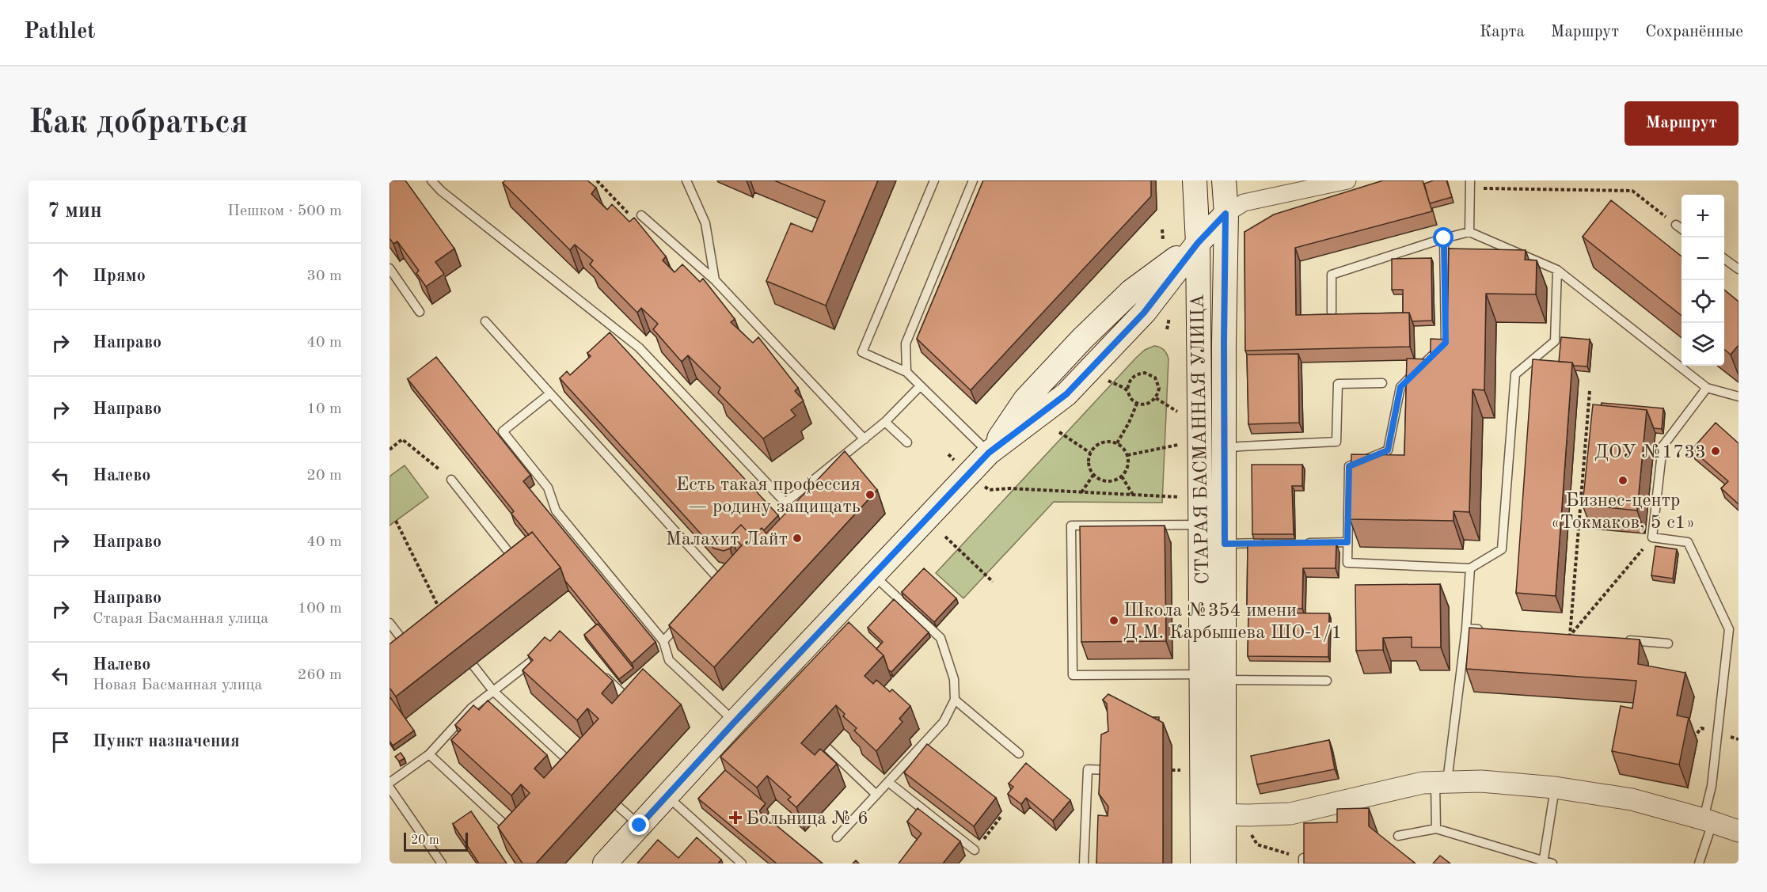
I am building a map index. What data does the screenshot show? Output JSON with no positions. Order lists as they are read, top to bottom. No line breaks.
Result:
{"streets":{"main road":["СТАРАЯ БАСМАННАЯ УЛИЦА"]},"places":{"other":["ДОУ №1733","Бизнес-центр «Токмаков, 5 с1»","Есть такая профессия — родину защищать","Малахит Лайт","Школа №354 имени Д.М. Карбышева ШО-1/1"],"health":["Больница № 6"]},"scale_bar":"20 m","page":{"header":"Pathlet","nav":["Карта","Маршрут","Сохранённые"],"buttons":"Маршрут","title":"Как добраться","heading":["7 мин","Пешком · 500 m"],"map_buttons":["+","−"],"list":[["Прямо","30 m"],["Направо","40 m"],["Направо","10 m"],["Налево","20 m"],["Направо","40 m"],["Направо","Старая Басманная улица","100 m"],["Налево","Новая Басманная улица","260 m"],"Пункт назначения"],"scale":"20 m"}}
